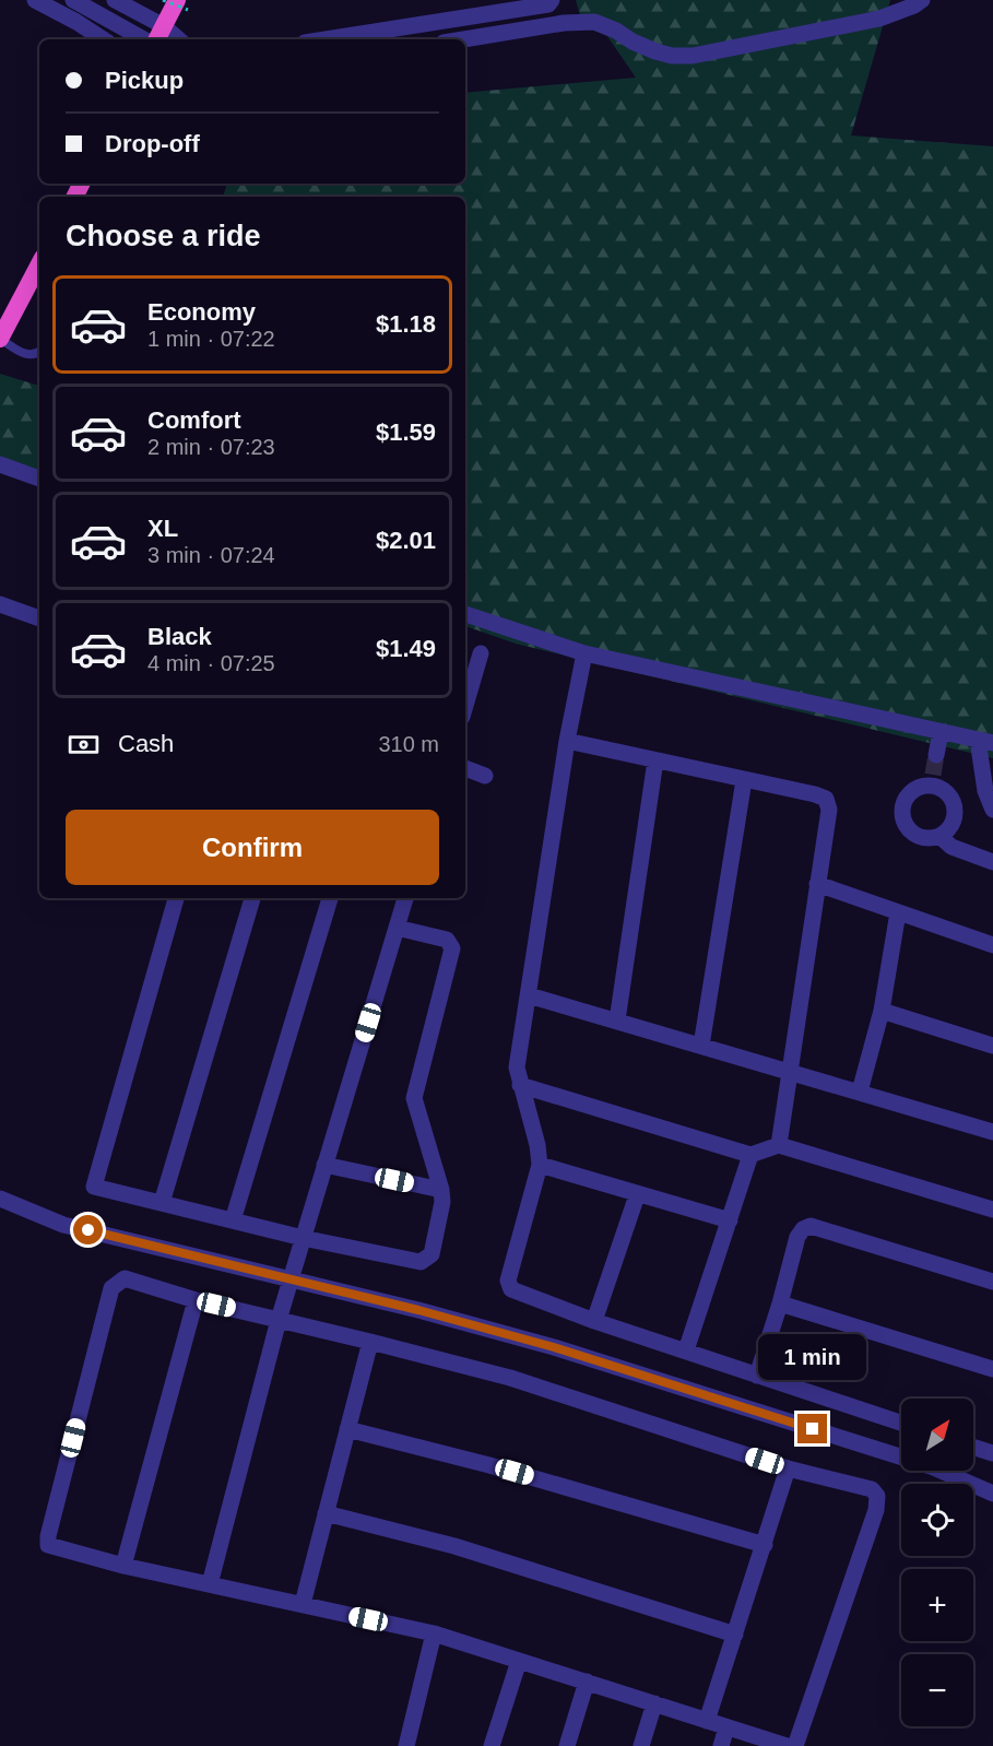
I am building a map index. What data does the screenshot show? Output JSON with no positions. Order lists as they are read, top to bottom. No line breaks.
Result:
{"north":"top right","page":{"banner":["Pickup","Drop-off"],"heading":"Choose a ride","list":[{"name":"Economy","note":"1 min · 07:22","value":"$1.18"},{"name":"Comfort","note":"2 min · 07:23","value":"$1.59"},{"name":"XL","note":"3 min · 07:24","value":"$2.01"},{"name":"Black","note":"4 min · 07:25","value":"$1.49"}],"pay":["Cash","310 m"],"buttons":"Confirm","bubble":"1 min","map_buttons":["+","−"]}}
